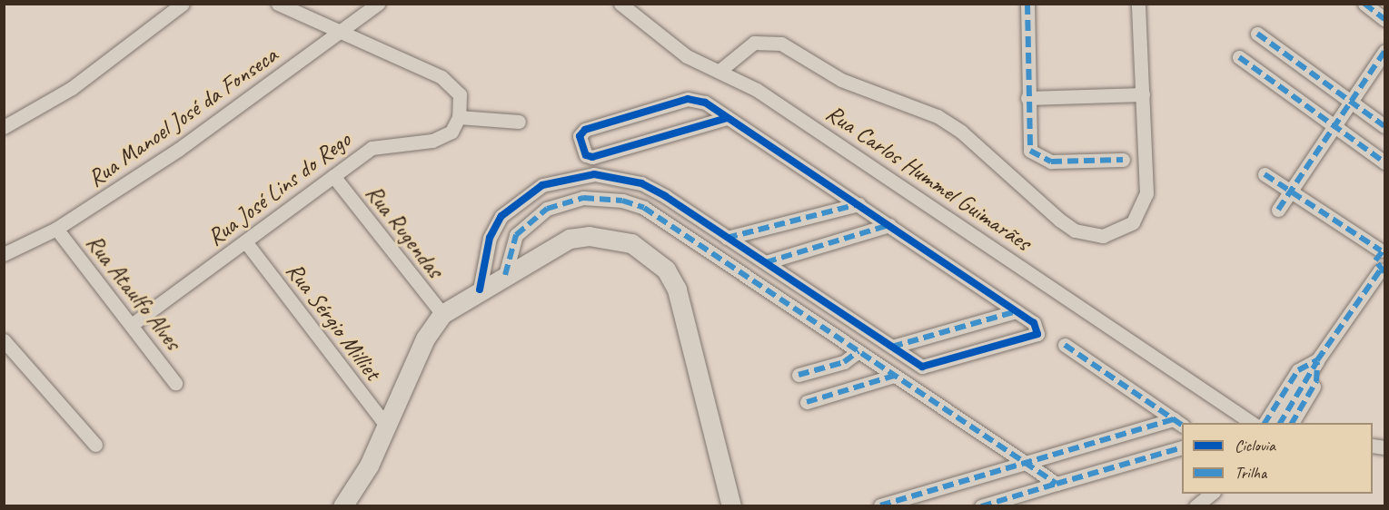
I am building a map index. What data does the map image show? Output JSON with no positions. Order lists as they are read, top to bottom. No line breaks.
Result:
{"streets":{"street":["Rua Manoel José da Fonseca","Rua Carlos Hummel Guimarães","Rua José Lins do Rego","Rua Rugendas","Rua Ataulfo Alves","Rua Sérgio Milliet"]},"crossings":[["Rua Manoel José da Fonseca","Rua Ataulfo Alves"],["Rua José Lins do Rego","Rua Rugendas"],["Rua José Lins do Rego","Rua Ataulfo Alves"],["Rua José Lins do Rego","Rua Sérgio Milliet"]],"legend":["Ciclovia","Trilha"]}
